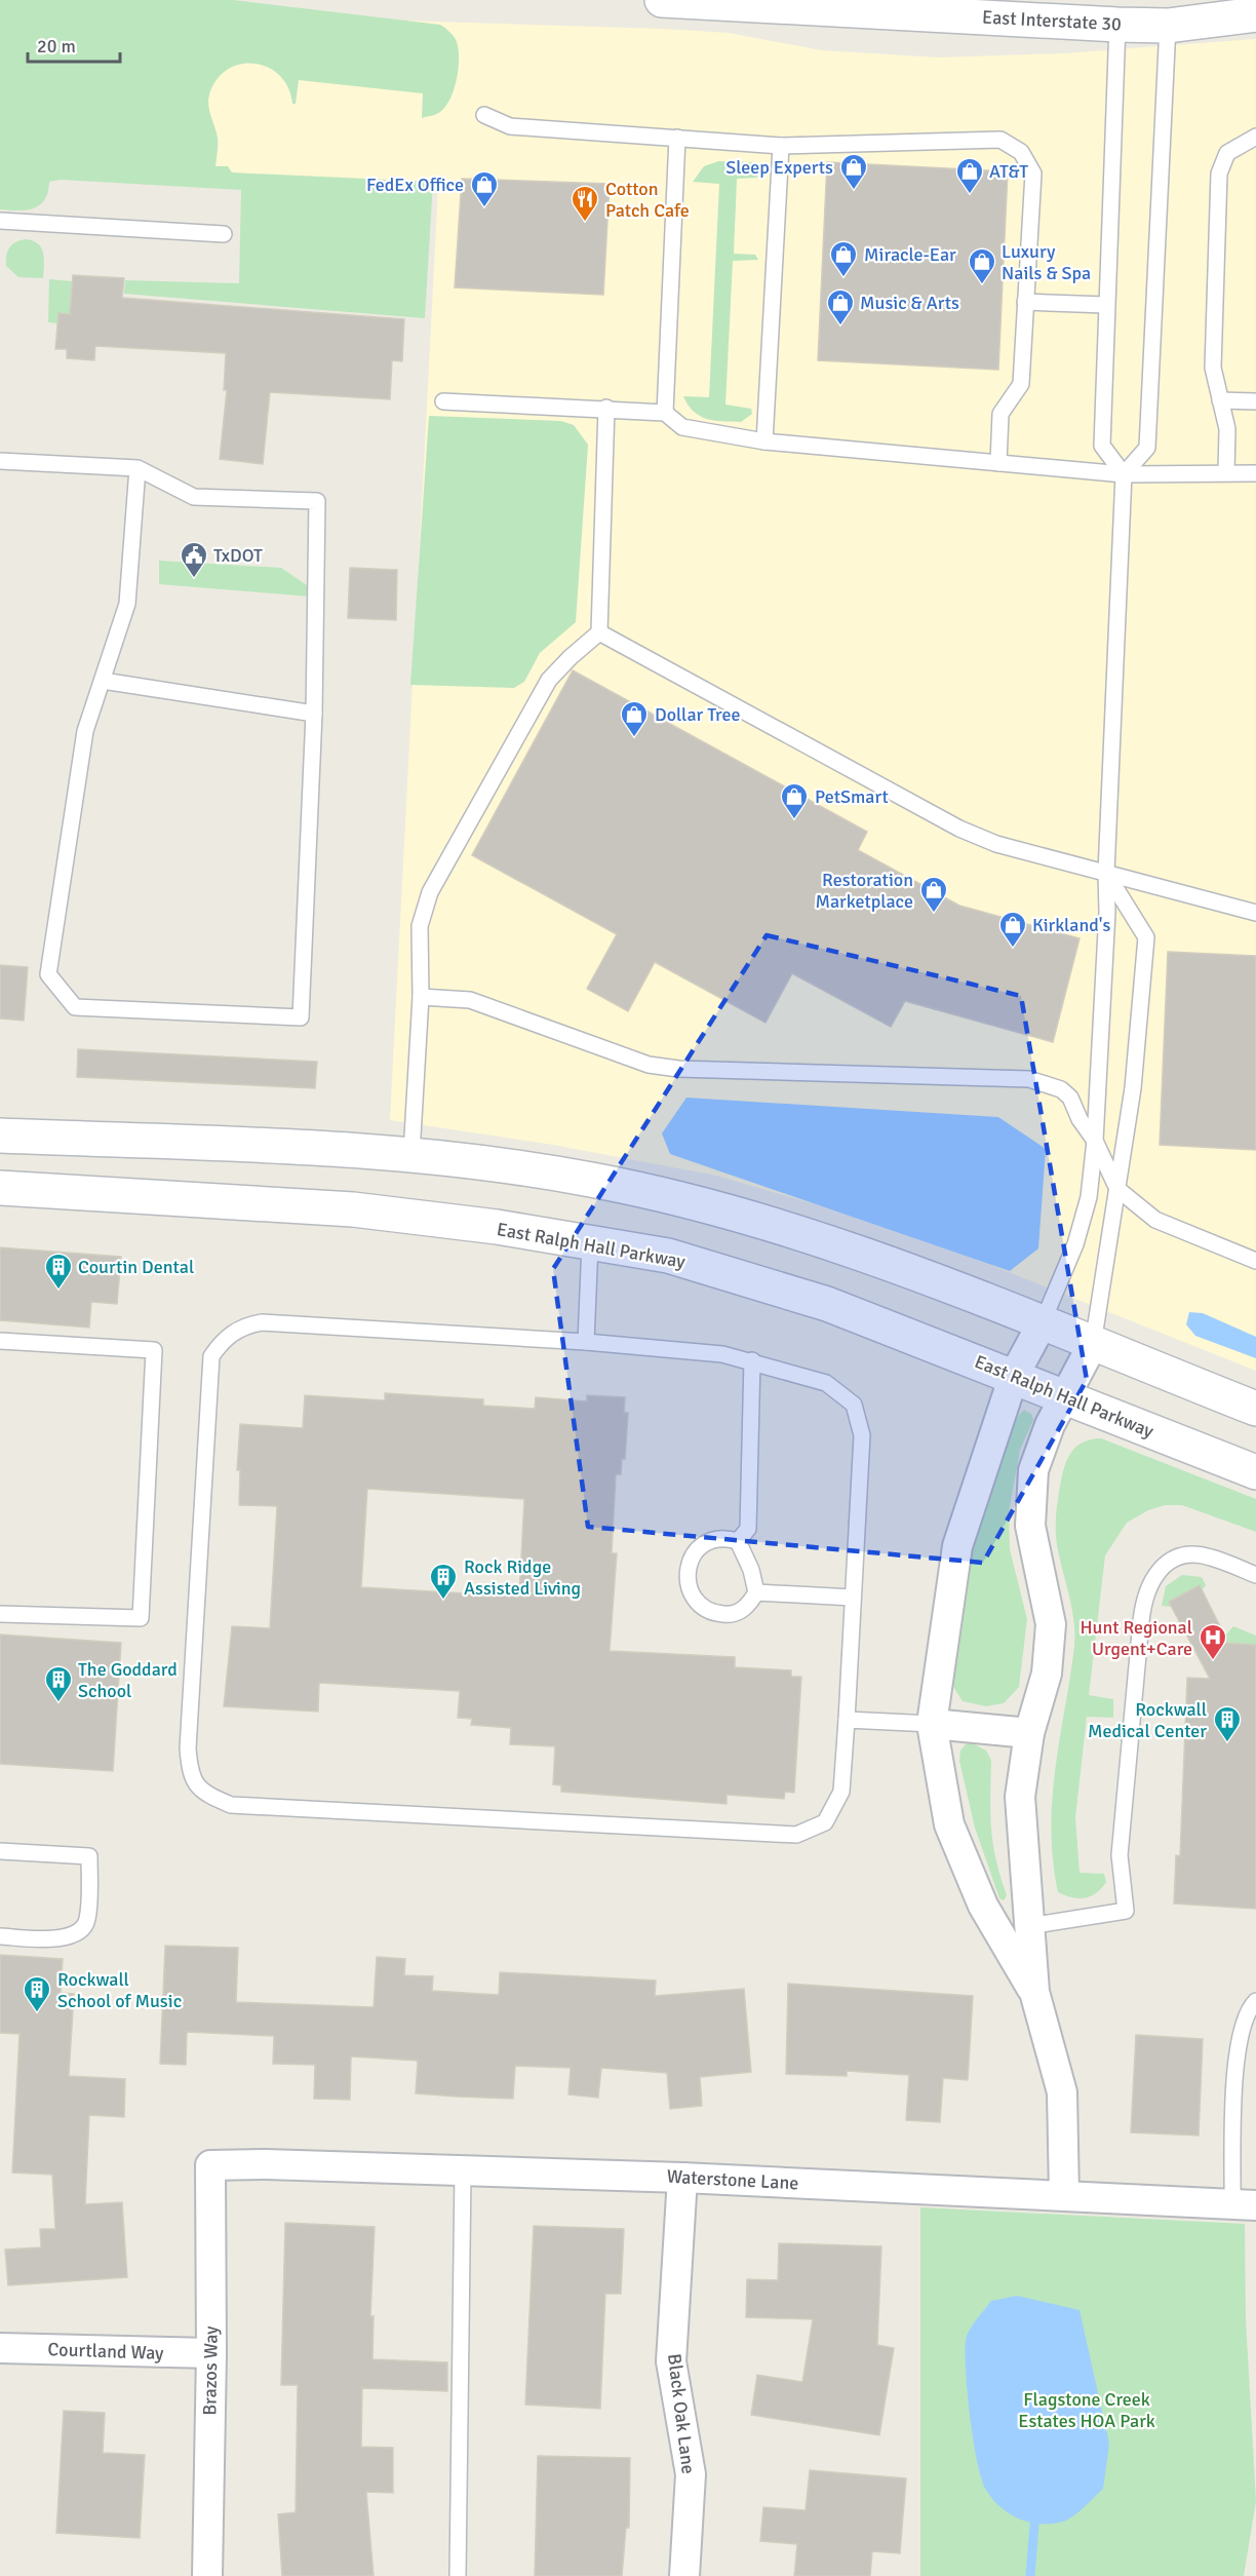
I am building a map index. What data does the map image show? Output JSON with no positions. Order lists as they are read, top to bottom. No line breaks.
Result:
{"streets":{"main road":["East Interstate 30","East Ralph Hall Parkway"],"street":["Waterstone Lane","Courtland Way","Brazos Way","Black Oak Lane"]},"crossings":[["Waterstone Lane","Brazos Way"],["Waterstone Lane","Black Oak Lane"],["Courtland Way","Brazos Way"]],"parks":["Flagstone Creek Estates HOA Park"],"places":{"shop":["Sleep Experts","AT&T","FedEx Office","Miracle-Ear","Luxury Nails & Spa","Music & Arts","Dollar Tree","PetSmart","Restoration Marketplace","Kirkland's"],"restaurant":["Cotton Patch Cafe"],"public building":["TxDOT"],"building":["Courtin Dental","Rock Ridge Assisted Living","The Goddard School","Rockwall Medical Center","Rockwall School of Music"],"hospital":["Hunt Regional Urgent+Care"]},"scale_bar":"20 m"}
